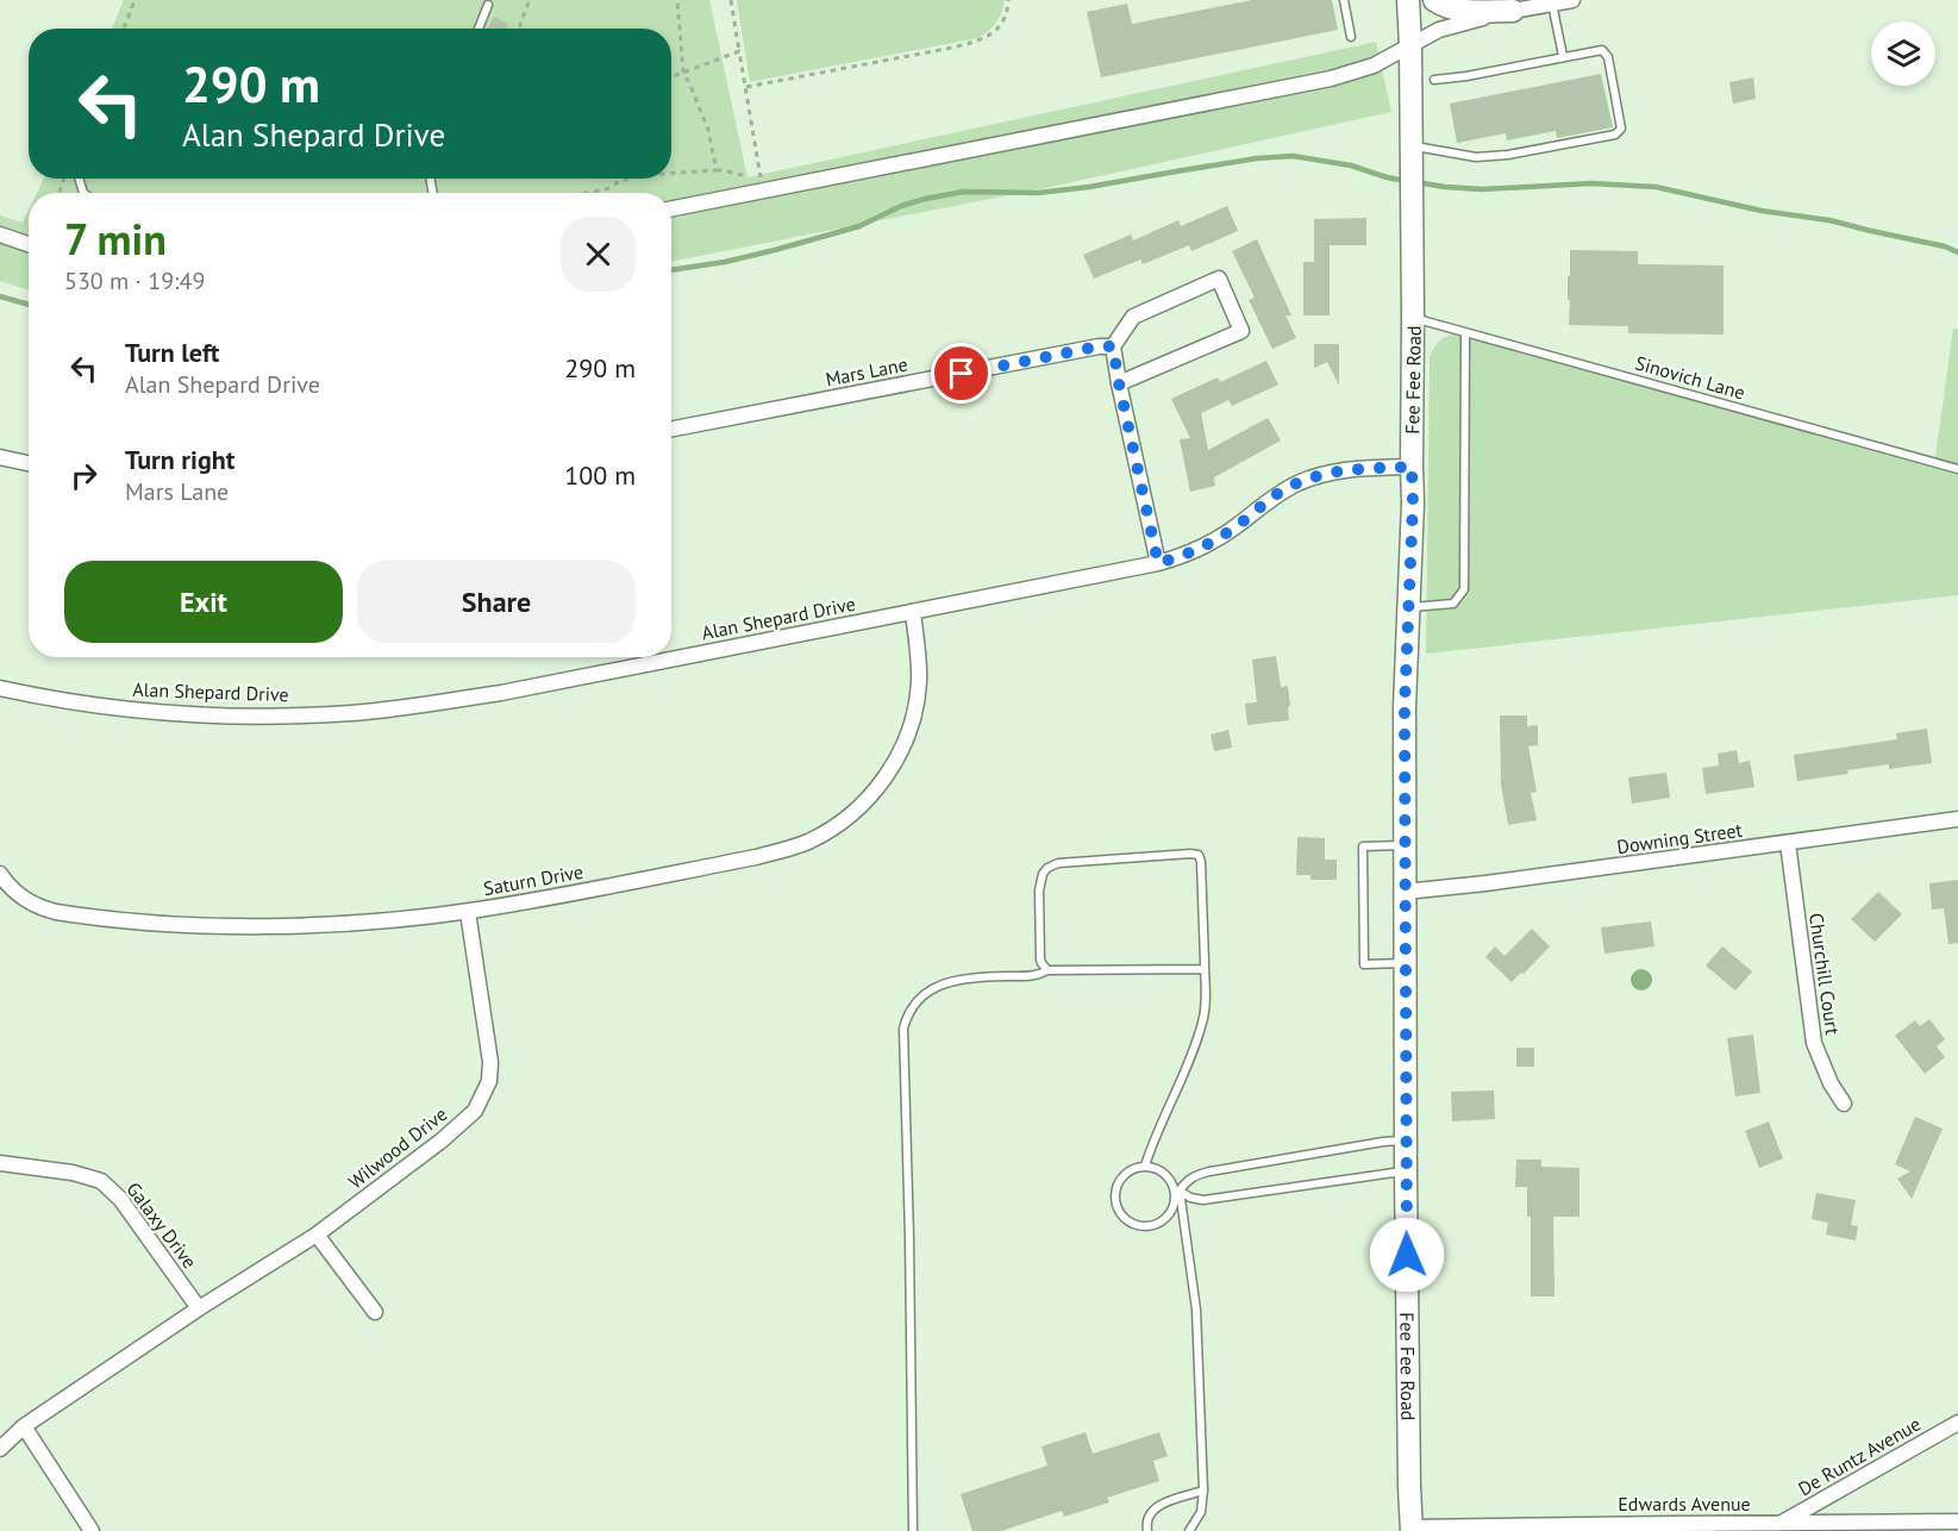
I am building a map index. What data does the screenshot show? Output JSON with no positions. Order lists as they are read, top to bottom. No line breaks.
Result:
{"streets":{"street":["Mars Lane","Fee Fee Road","Alan Shepard Drive","Downing Street","Saturn Drive","Churchill Court","Wilwood Drive","Galaxy Drive","De Runtz Avenue","Edwards Avenue"],"lane":["Sinovich Lane"]},"crossings":[["Sinovich Lane","Fee Fee Road"],["Fee Fee Road","Alan Shepard Drive"],["Fee Fee Road","Downing Street"],["Fee Fee Road","Edwards Avenue"],["Alan Shepard Drive","Saturn Drive"],["Downing Street","Churchill Court"],["Saturn Drive","Wilwood Drive"],["Wilwood Drive","Galaxy Drive"],["De Runtz Avenue","Edwards Avenue"]],"page":{"turn":["290 m","Alan Shepard Drive"],"heading":["7 min","530 m · 19:49"],"list":[{"name":"Turn left","note":"Alan Shepard Drive","value":"290 m"},{"name":"Turn right","note":"Mars Lane","value":"100 m"}],"buttons":["Exit","Share"]}}
